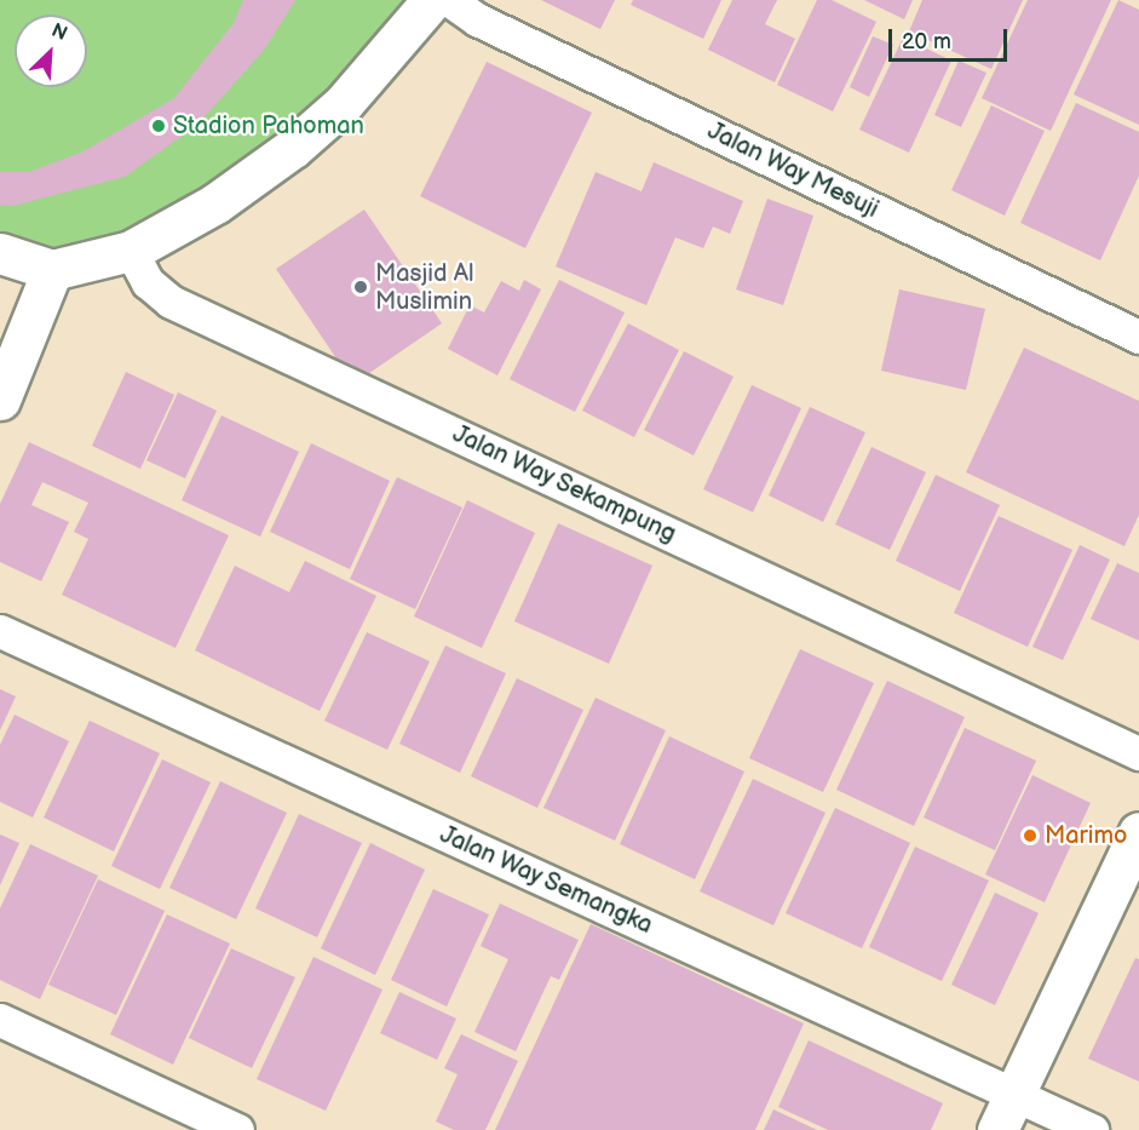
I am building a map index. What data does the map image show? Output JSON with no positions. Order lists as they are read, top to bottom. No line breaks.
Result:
{"streets":{"street":["Jalan Way Mesuji","Jalan Way Sekampung","Jalan Way Semangka"]},"places":["Stadion Pahoman","Masjid Al Muslimin","Marimo"],"scale_bar":"20 m","north":"top right"}
